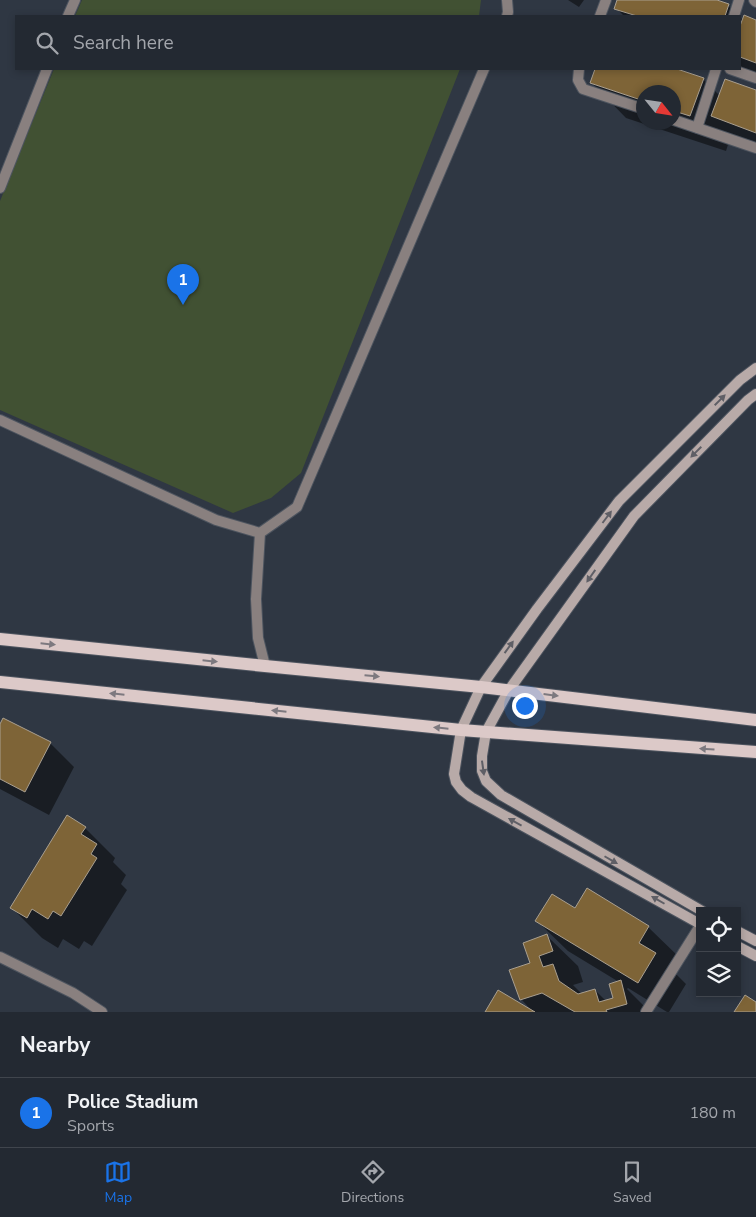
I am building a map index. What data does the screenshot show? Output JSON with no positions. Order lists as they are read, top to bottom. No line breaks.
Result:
{"north":"bottom right","page":{"search":"Search here","pins":"1","heading":"Nearby","list":[{"mark":"1","name":"Police Stadium","note":"Sports","value":"180 m"}],"nav":["Map","Directions","Saved"]}}
